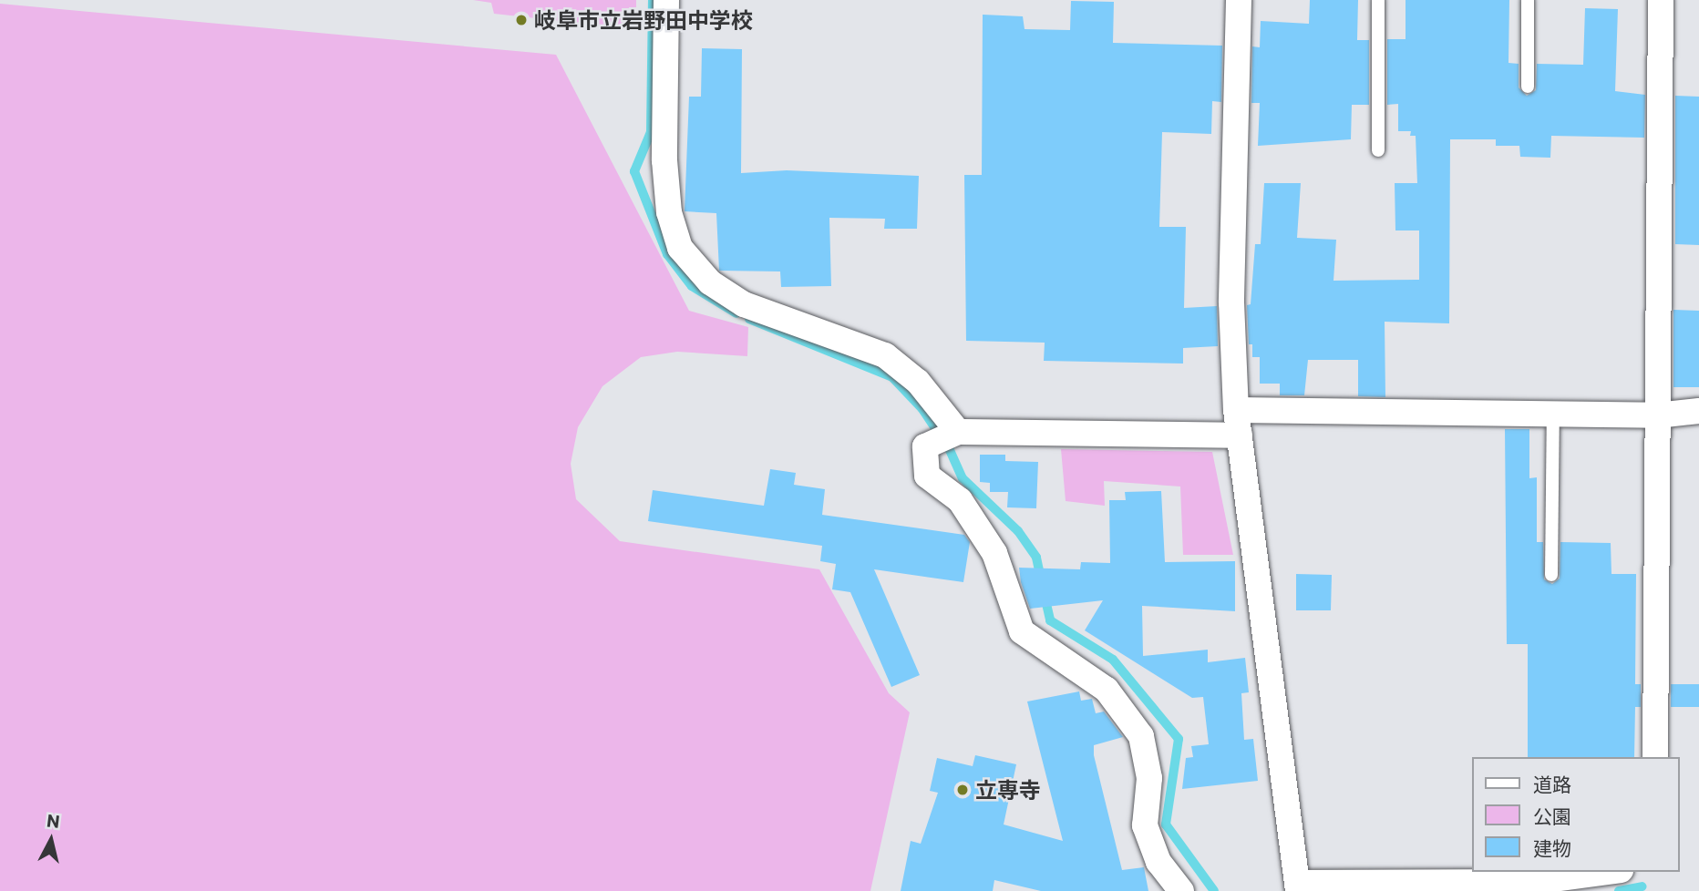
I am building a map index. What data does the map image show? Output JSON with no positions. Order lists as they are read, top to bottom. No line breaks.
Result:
{"places":["岐阜市立岩野田中学校","立専寺"],"legend":["道路","公園","建物"],"north":"top"}
